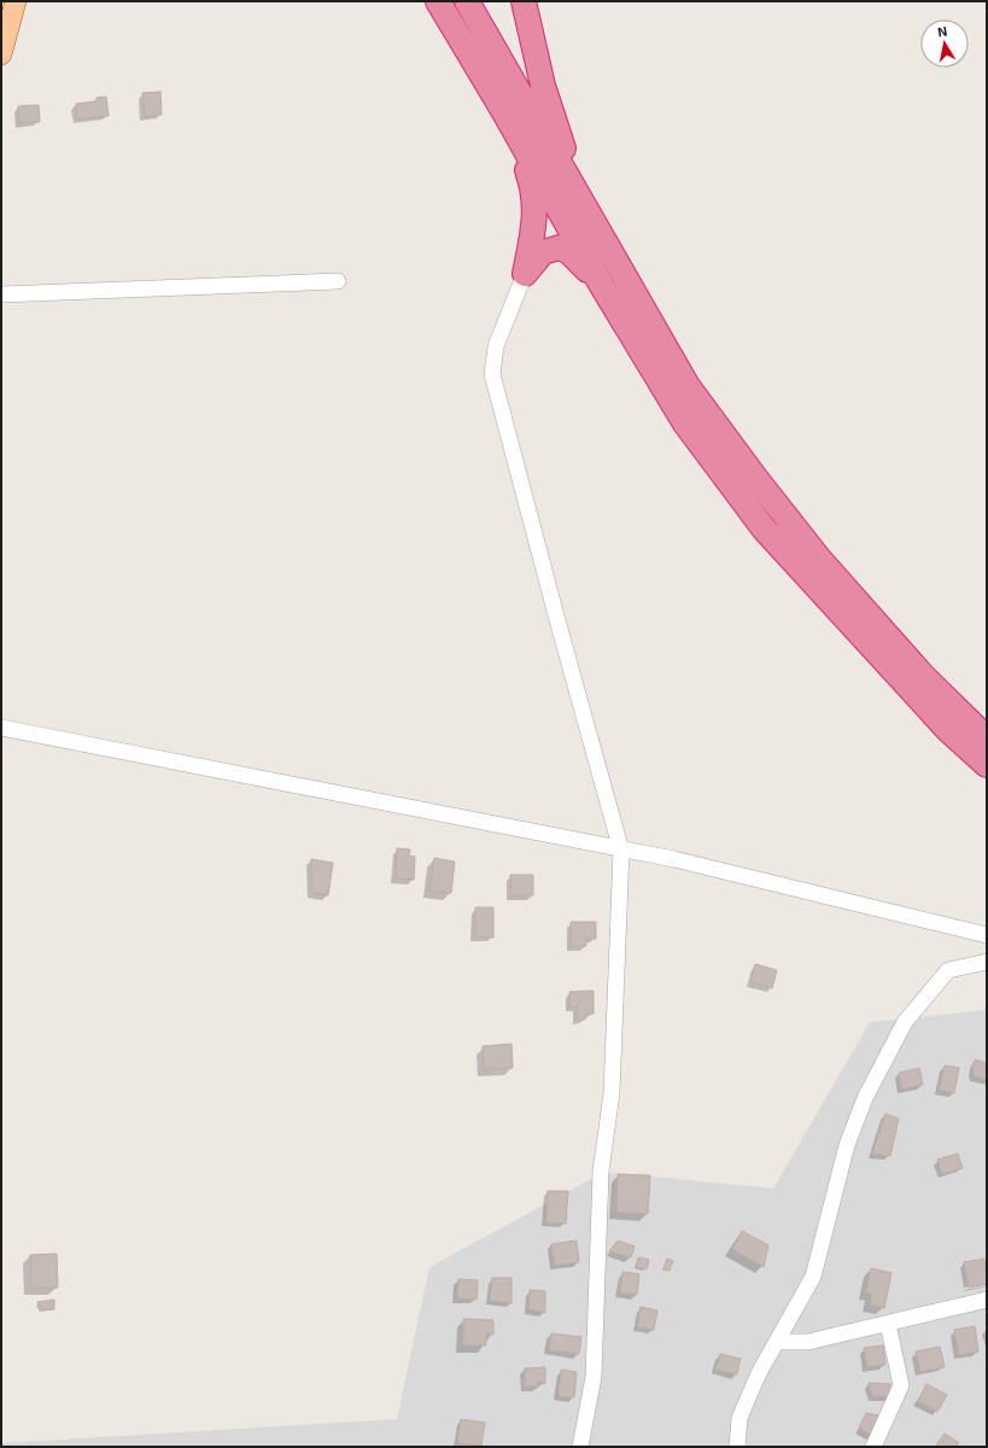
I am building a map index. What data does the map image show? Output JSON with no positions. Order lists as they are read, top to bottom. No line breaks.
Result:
{"north":"top"}
